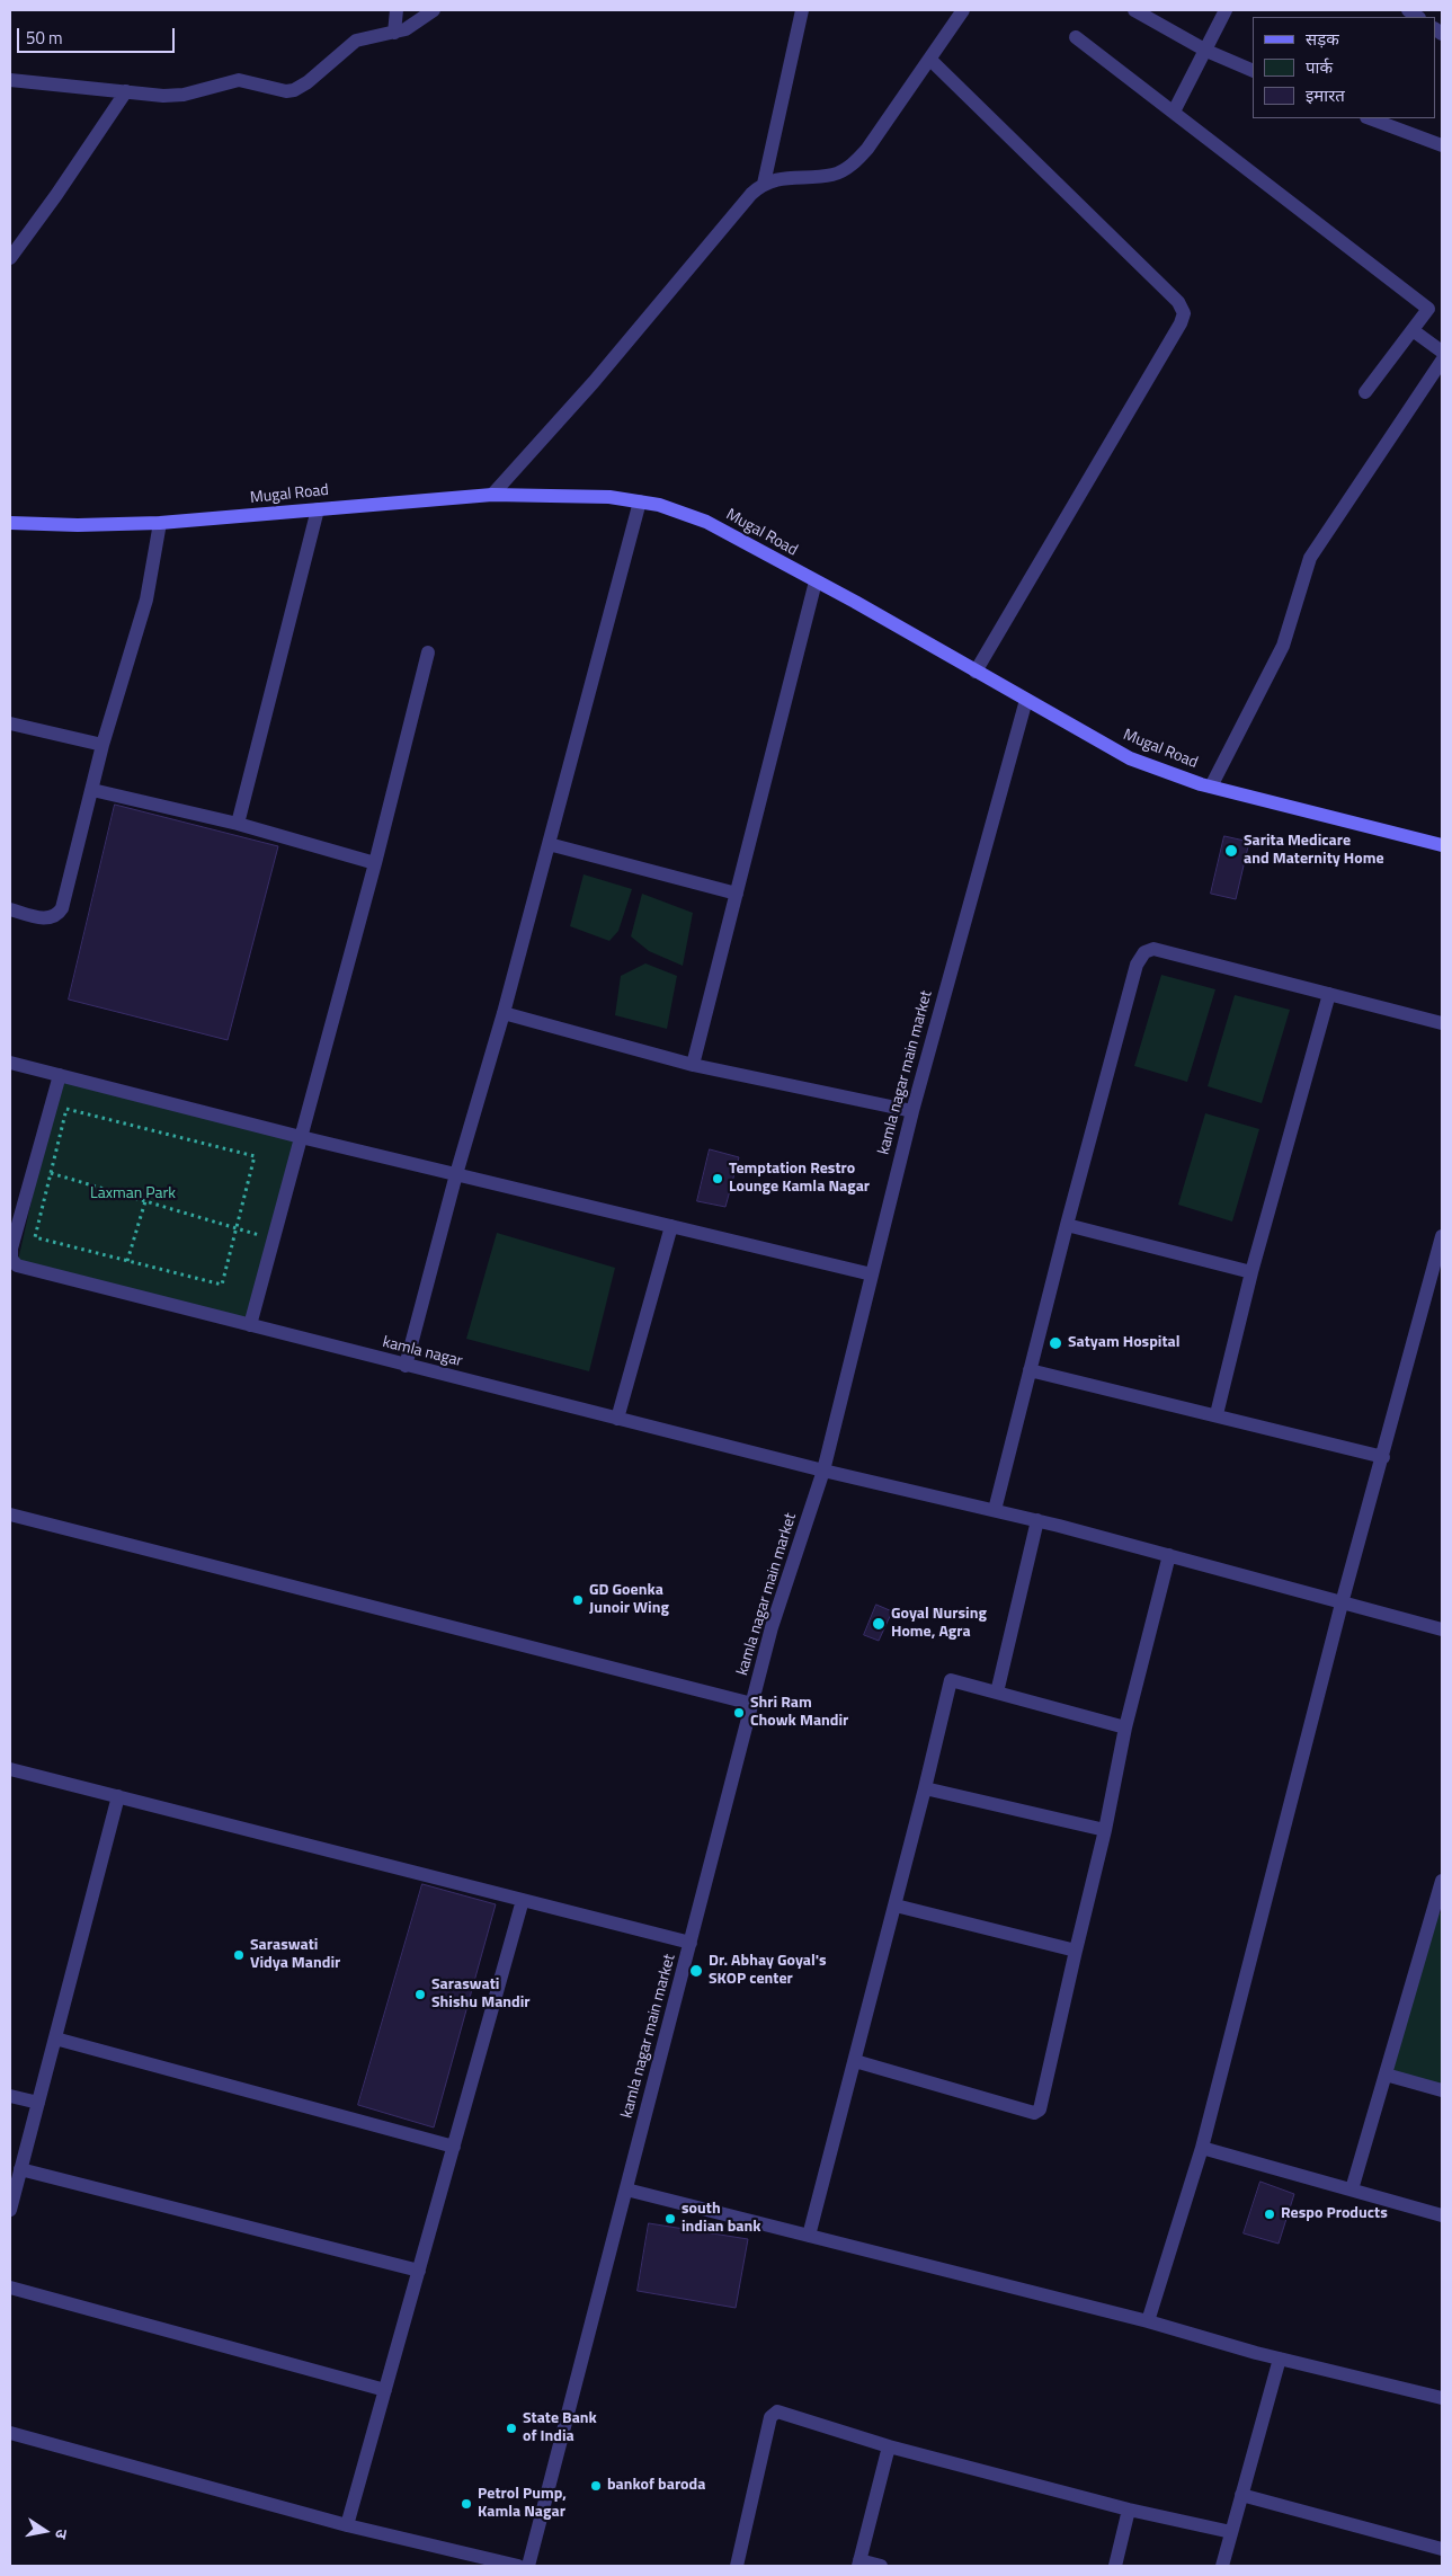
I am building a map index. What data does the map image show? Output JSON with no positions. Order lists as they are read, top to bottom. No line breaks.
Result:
{"streets":{"street":["Mugal Road","kamla nagar main market","kamla nagar"]},"crossings":[["Mugal Road","kamla nagar main market"],["kamla nagar main market","kamla nagar"]],"parks":["Laxman Park"],"places":["Sarita Medicare and Maternity Home","Temptation Restro Lounge Kamla Nagar","Satyam Hospital","GD Goenka Junoir Wing","Goyal Nursing Home, Agra","Shri Ram Chowk Mandir","Saraswati Vidya Mandir","Dr. Abhay Goyal's SKOP center","Saraswati Shishu Mandir","Respo Products","south indian bank","State Bank of India","bankof baroda","Petrol Pump, Kamla Nagar"],"legend":["सड़क","पार्क","इमारत"],"scale_bar":"50 m","north":"right"}
